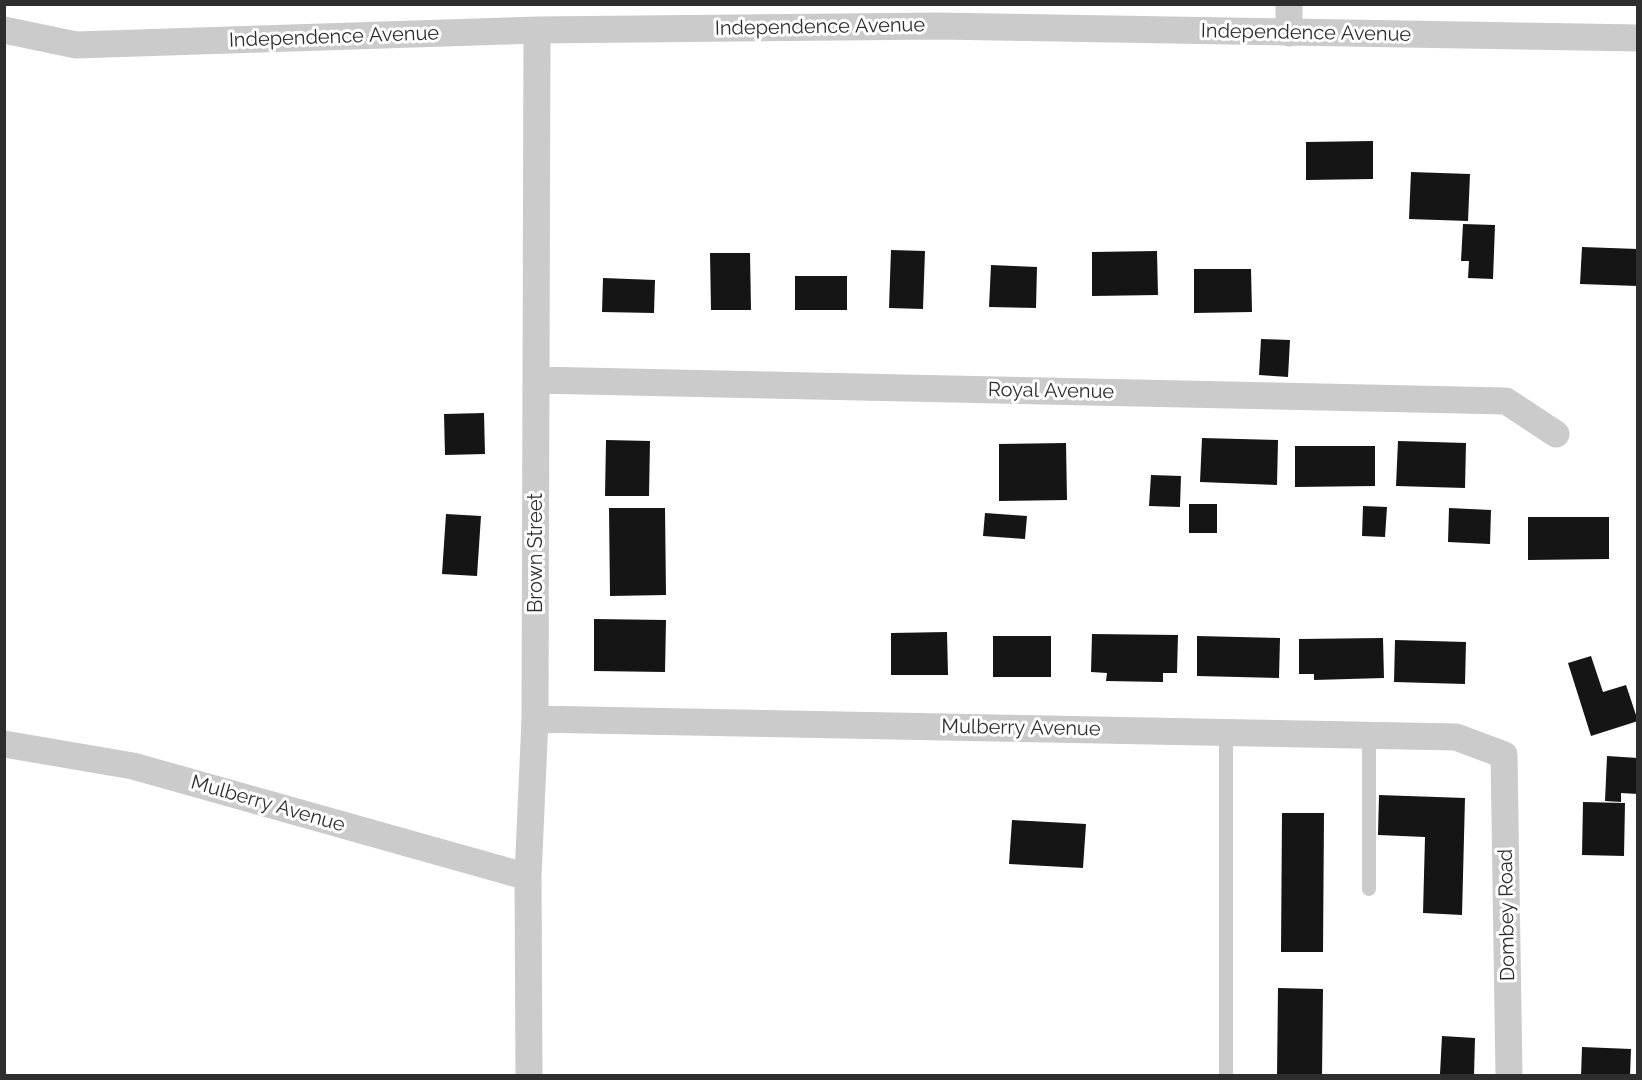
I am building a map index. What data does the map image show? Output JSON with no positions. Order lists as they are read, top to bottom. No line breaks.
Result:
{"streets":{"street":["Independence Avenue","Royal Avenue","Brown Street","Mulberry Avenue","Dombey Road"]},"crossings":[["Independence Avenue","Brown Street"],["Royal Avenue","Brown Street"],["Brown Street","Mulberry Avenue"],["Mulberry Avenue","Dombey Road"]]}
